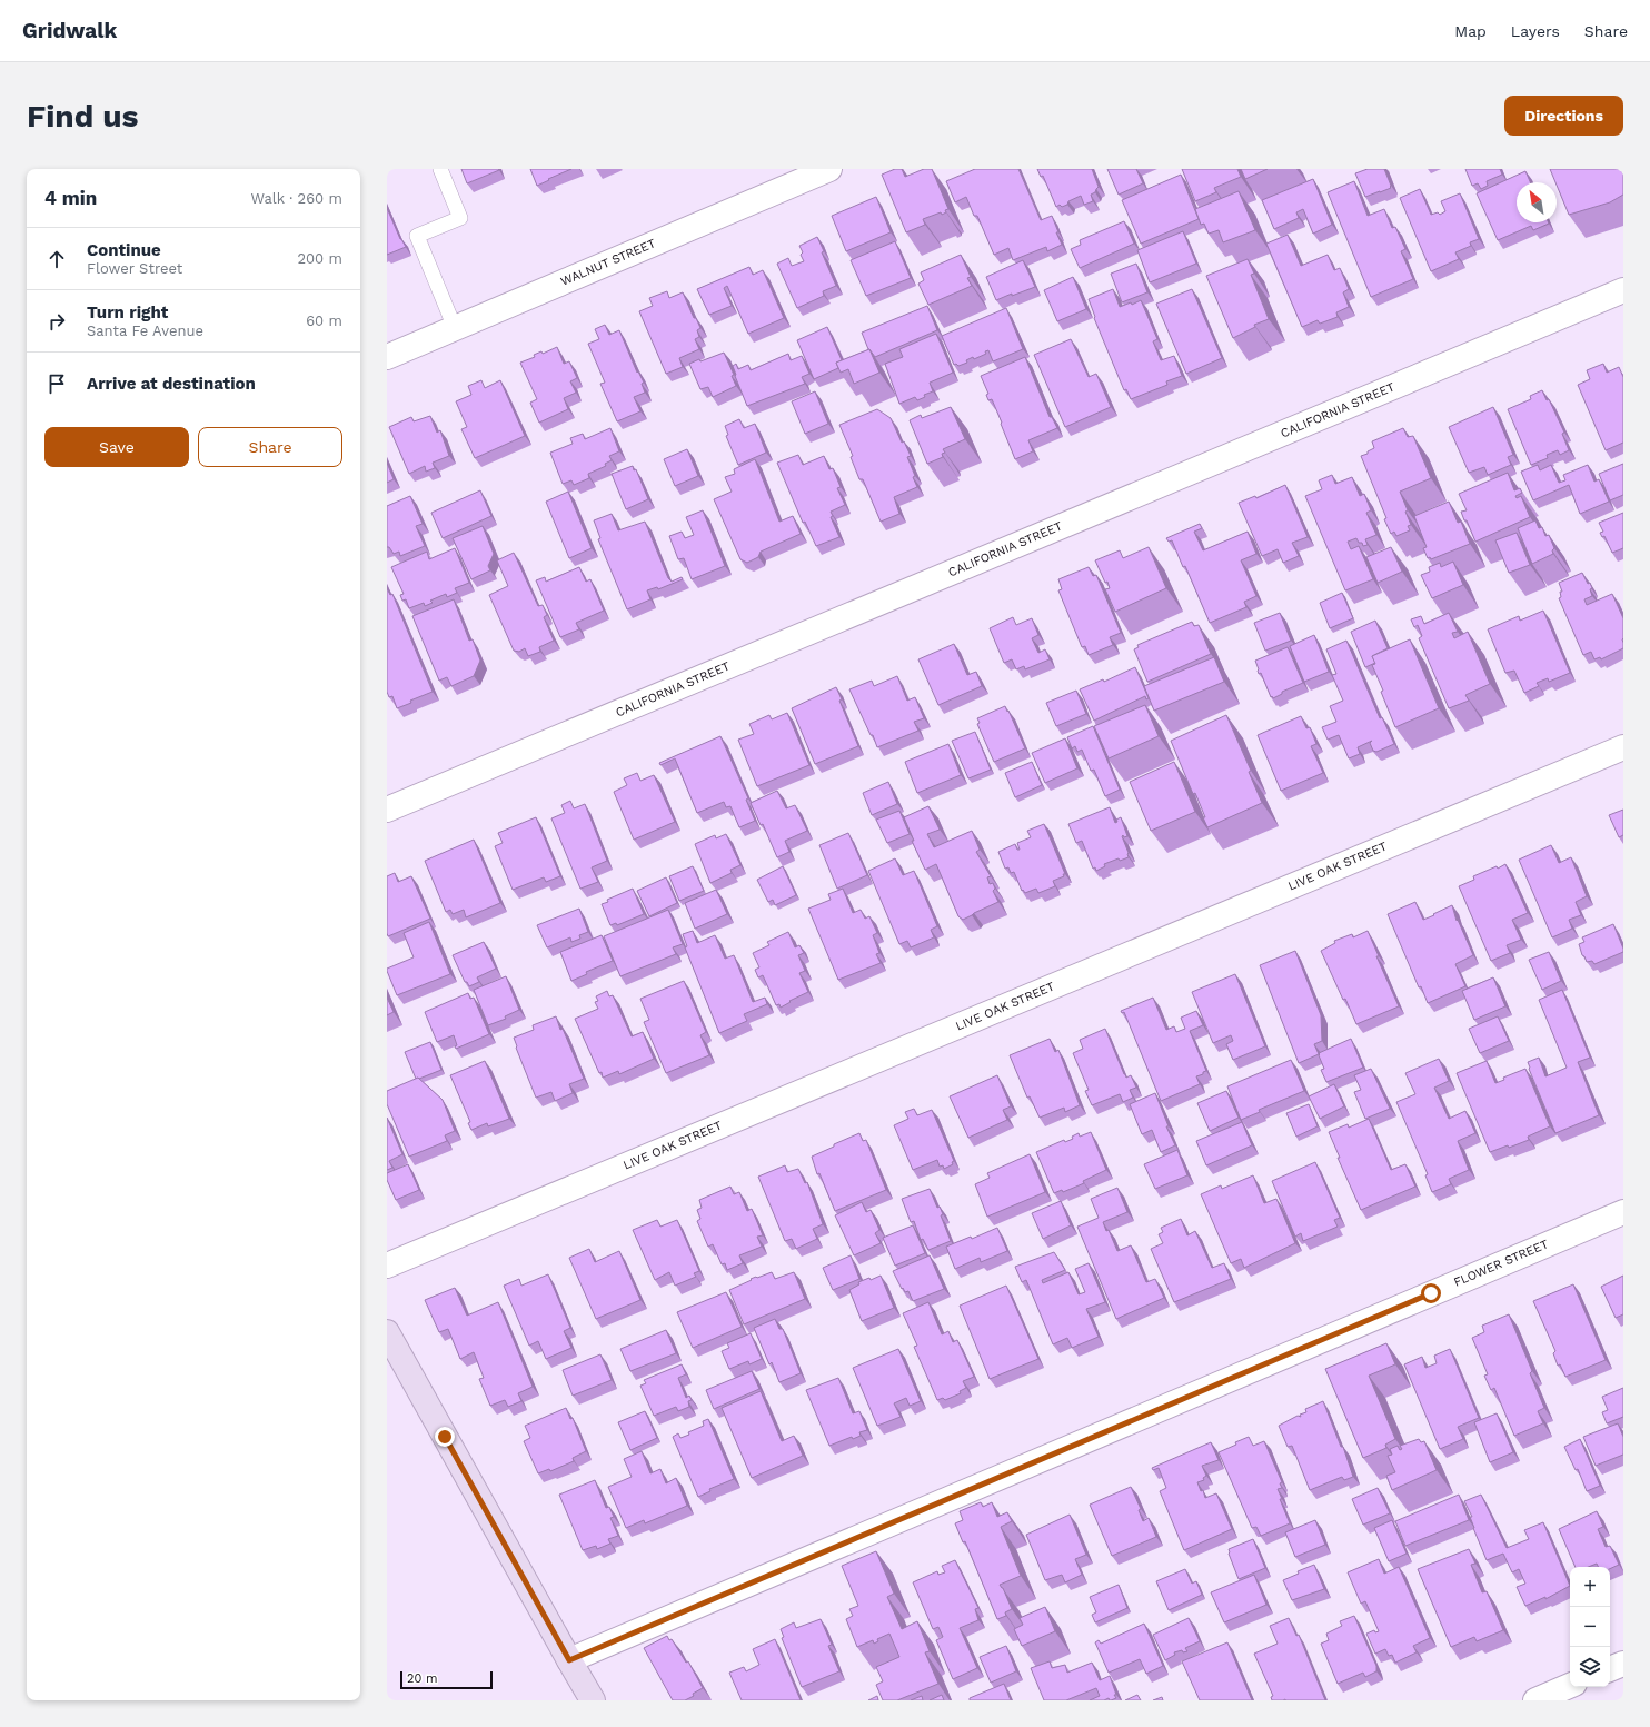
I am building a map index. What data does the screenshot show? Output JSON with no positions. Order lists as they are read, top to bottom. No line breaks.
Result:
{"streets":{"street":["WALNUT STREET","CALIFORNIA STREET","LIVE OAK STREET","FLOWER STREET"]},"scale_bar":"20 m","north":"top left","page":{"header":"Gridwalk","nav":["Map","Layers","Share"],"buttons":["Directions",["Save","Share"]],"title":"Find us","heading":["4 min","Walk · 260 m"],"list":[["Continue","Flower Street","200 m"],["Turn right","Santa Fe Avenue","60 m"],"Arrive at destination"],"map_buttons":["+","−"],"scale":"20 m"}}
